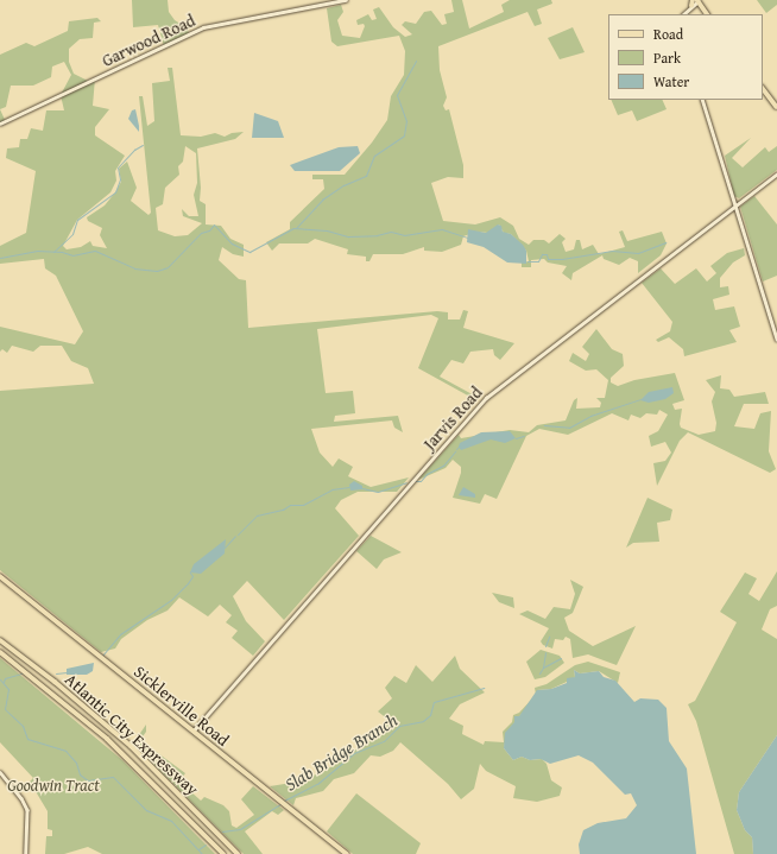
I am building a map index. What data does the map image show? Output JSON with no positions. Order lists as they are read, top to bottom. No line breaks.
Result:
{"streets":{"highway":["Atlantic City Expressway"],"main road":["Sicklerville Road"],"street":["Garwood Road","Jarvis Road"]},"crossings":[["Jarvis Road","Sicklerville Road"]],"water":["Slab Bridge Branch"],"parks":["Goodwin Tract"],"legend":["Road","Park","Water"]}
